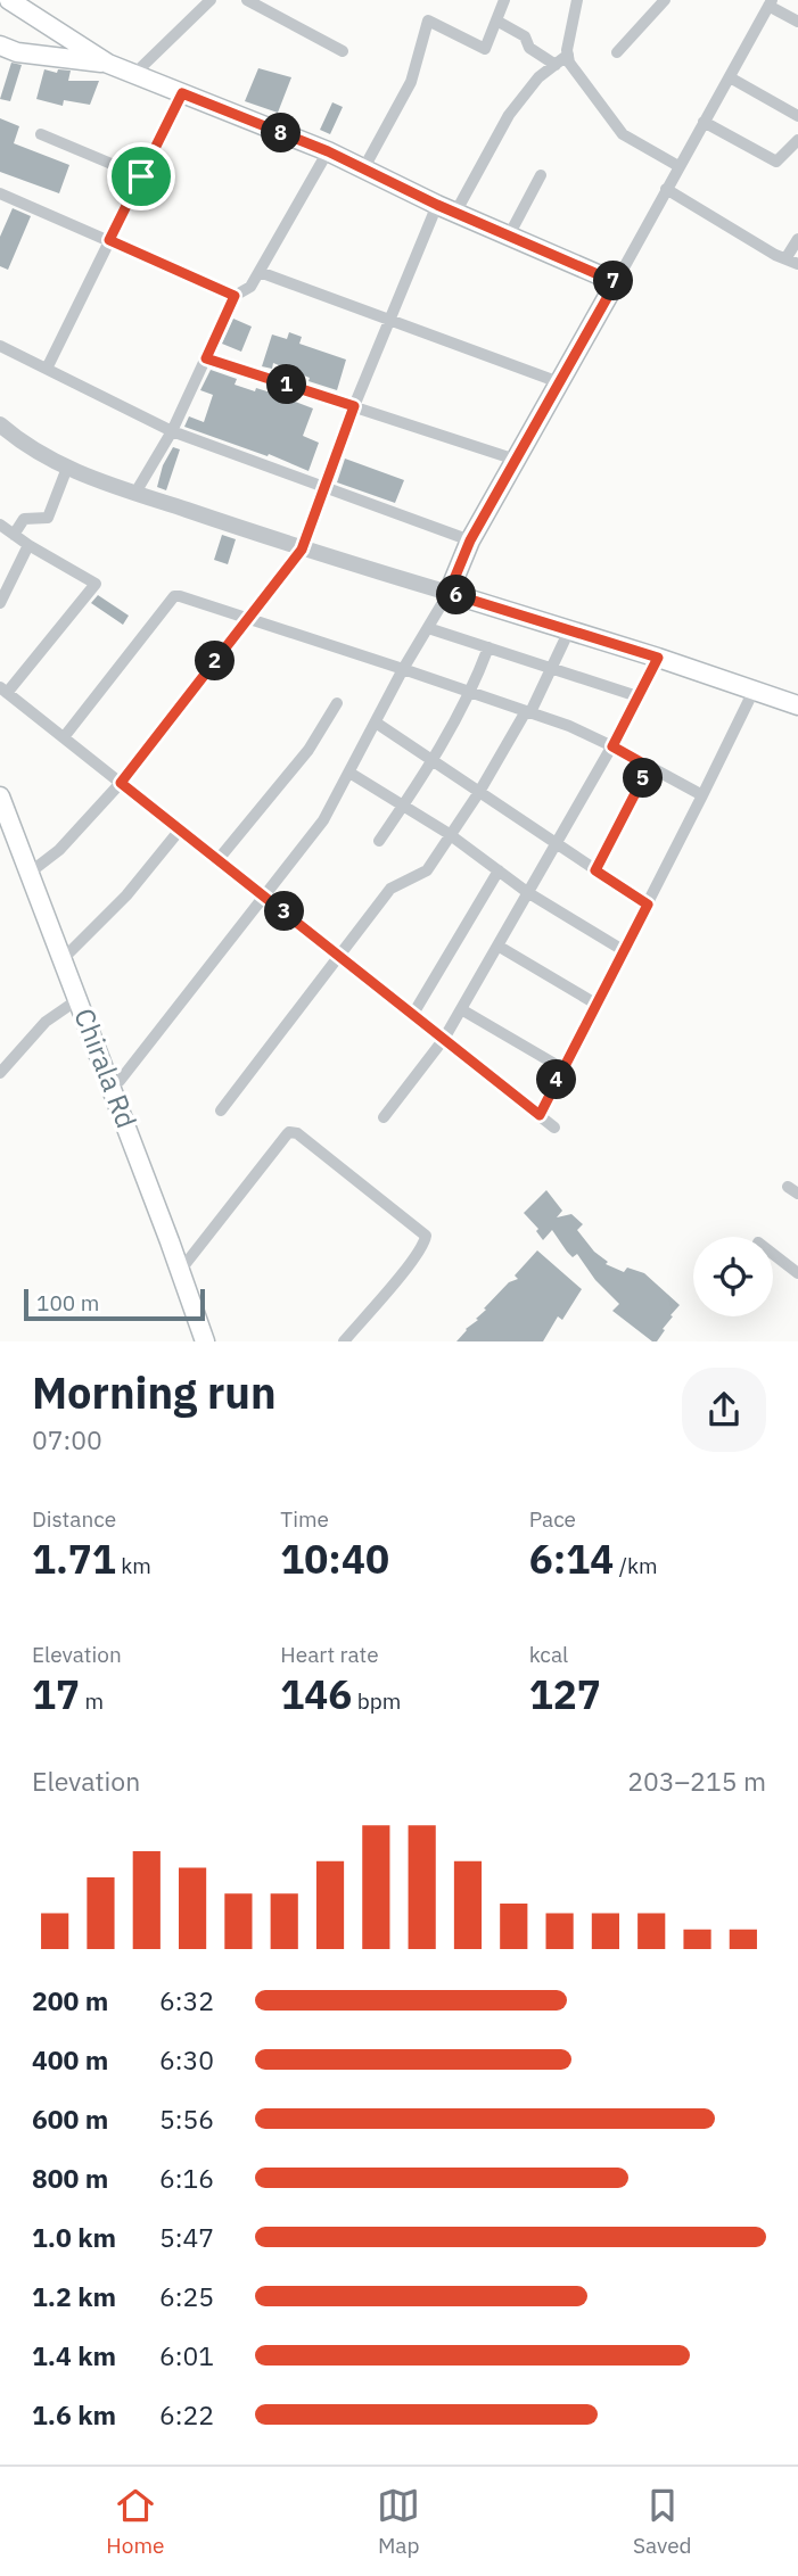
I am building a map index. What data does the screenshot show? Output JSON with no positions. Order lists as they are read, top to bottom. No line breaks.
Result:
{"streets":{"main road":["Chirala Rd"]},"scale_bar":"100 m","page":{"pins":["8","7","1","6","2","5","3","4"],"scale":"100 m","heading":["Morning run","07:00"],"stats":[["Distance","1.71 km"],["Time","10:40"],["Pace","6:14 /km"],["Elevation","17 m"],["Heart rate","146 bpm"],["kcal","127"]],"chart":["Elevation","203–215 m"],"list":[{"name":"200 m","note":"6:32"},{"name":"400 m","note":"6:30"},{"name":"600 m","note":"5:56"},{"name":"800 m","note":"6:16"},{"name":"1.0 km","note":"5:47"},{"name":"1.2 km","note":"6:25"},{"name":"1.4 km","note":"6:01"},{"name":"1.6 km","note":"6:22"}],"tabs":["Home","Map","Saved"]}}
